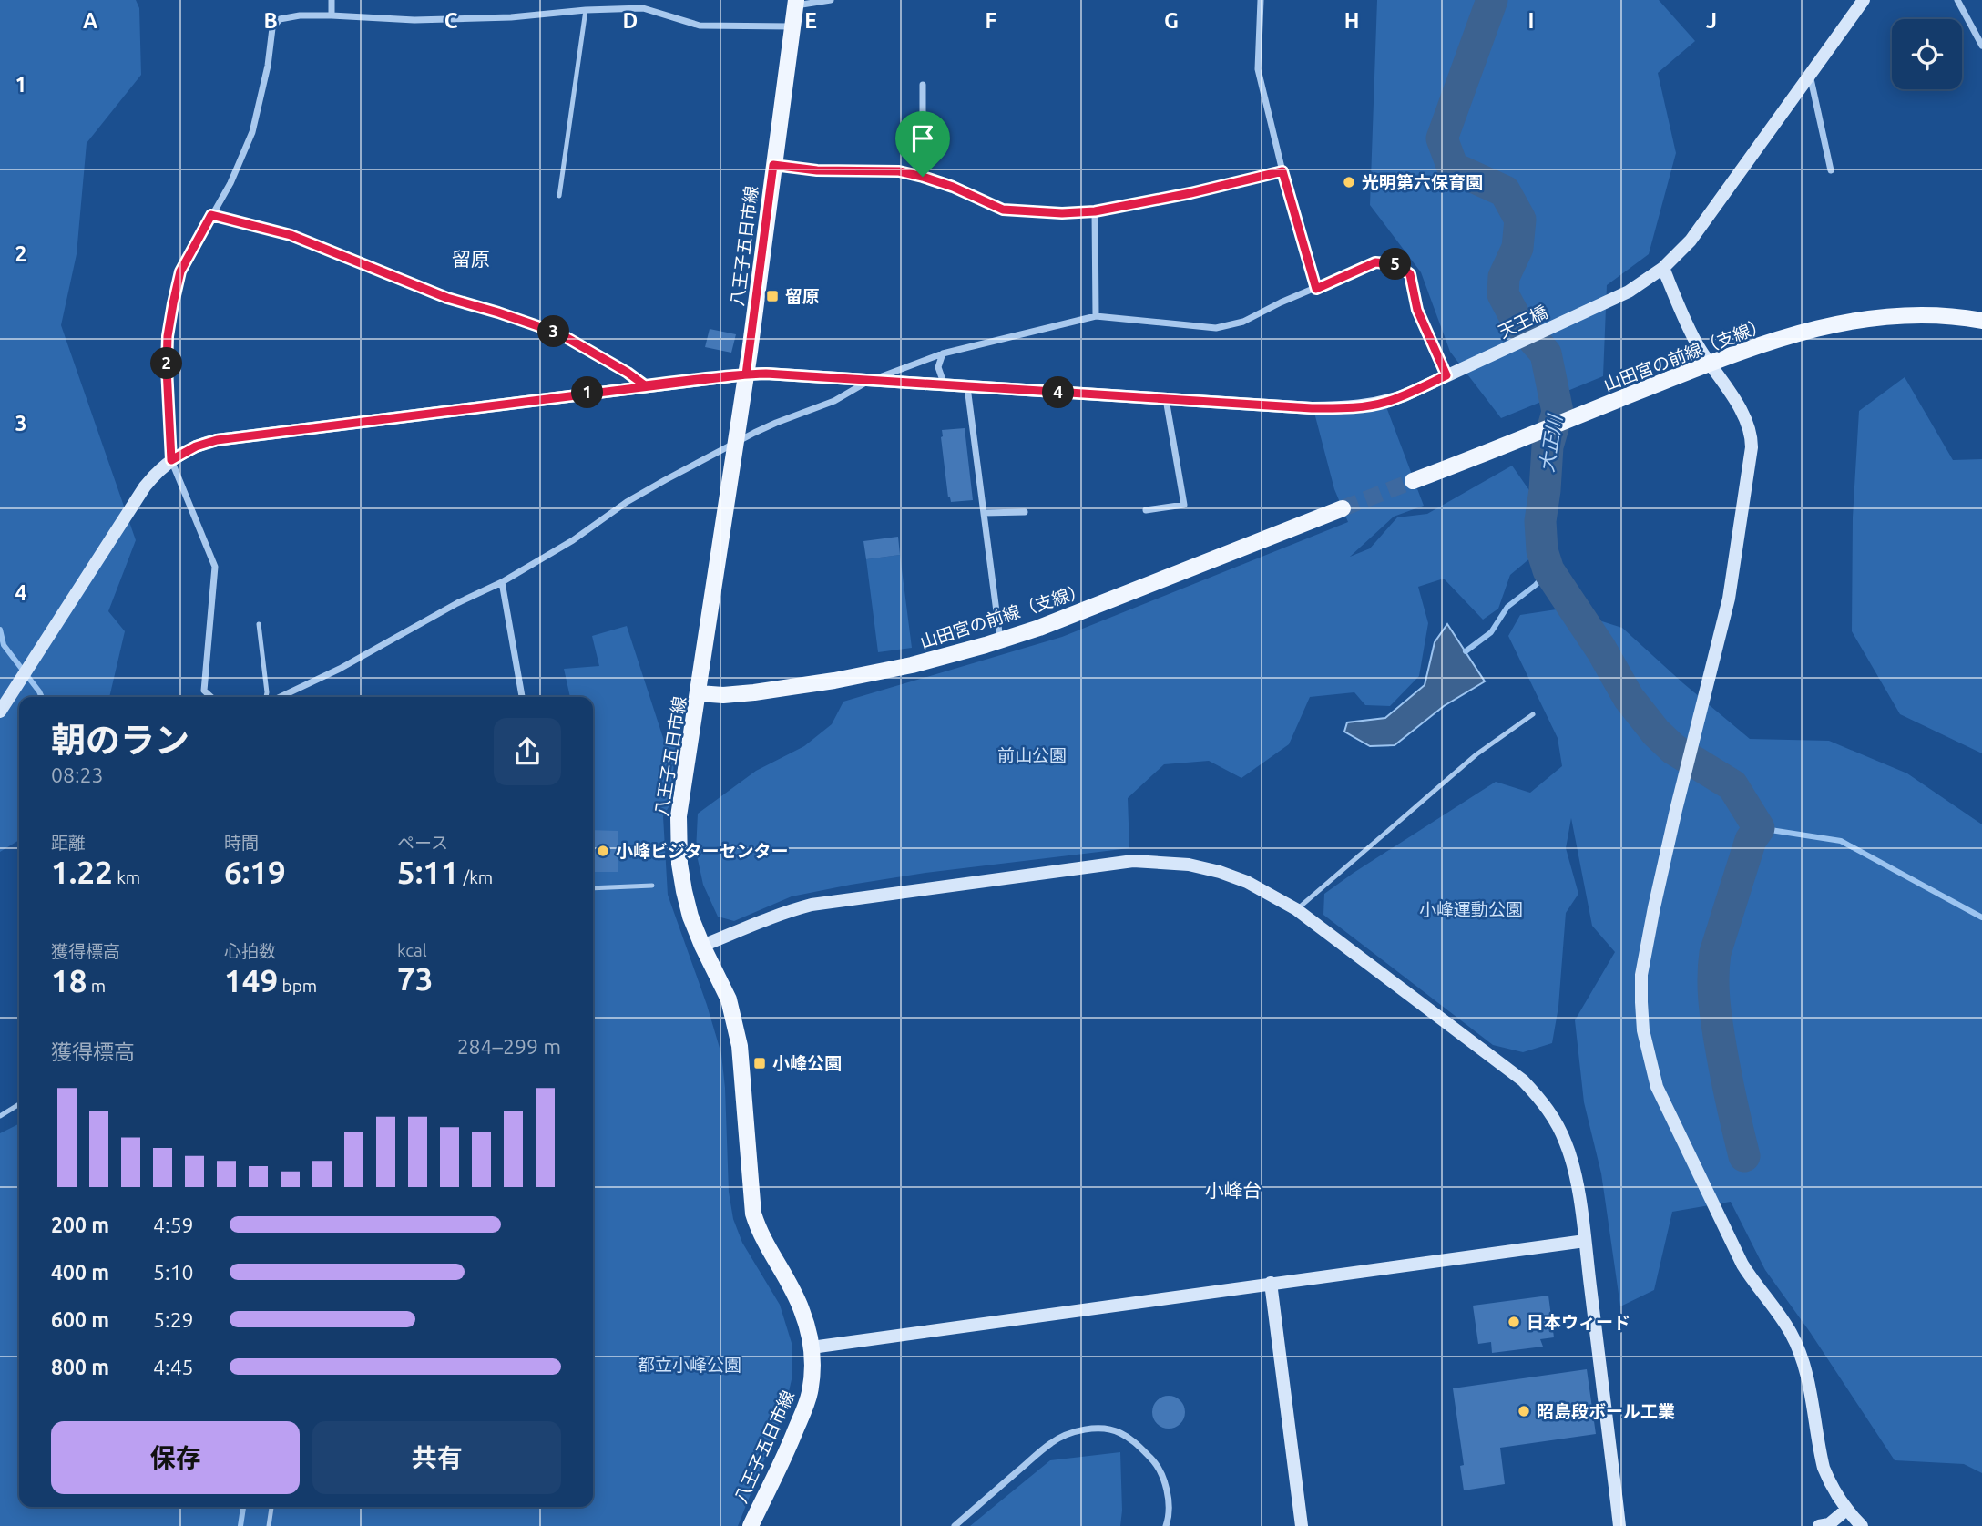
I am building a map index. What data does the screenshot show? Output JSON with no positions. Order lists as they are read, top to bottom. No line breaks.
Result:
{"streets":{"main road":["八王子五日市線","山田宮の前線（支線）"],"street":["天王橋"]},"crossings":[["八王子五日市線","天王橋"],["八王子五日市線","山田宮の前線（支線）"]],"districts":["留原","小峰台"],"water":["大正川"],"parks":["前山公園","小峰運動公園","都立小峰公園"],"places":{"other":["光明第六保育園","小峰ビジターセンター","日本ウィード","昭島段ボール工業"],"transit":["留原","小峰公園"]},"page":{"pins":["5","3","2","1","4"],"heading":["朝のラン","08:23"],"stats":[["距離","1.22 km"],["時間","6:19"],["ペース","5:11 /km"],["獲得標高","18 m"],["心拍数","149 bpm"],["kcal","73"]],"chart":["獲得標高","284–299 m"],"list":[{"name":"200 m","note":"4:59"},{"name":"400 m","note":"5:10"},{"name":"600 m","note":"5:29"},{"name":"800 m","note":"4:45"}],"buttons":["保存","共有"]},"grid":{"columns":["A","B","C","D","E","F","G","H","I","J"],"rows":["1","2","3","4"]}}
